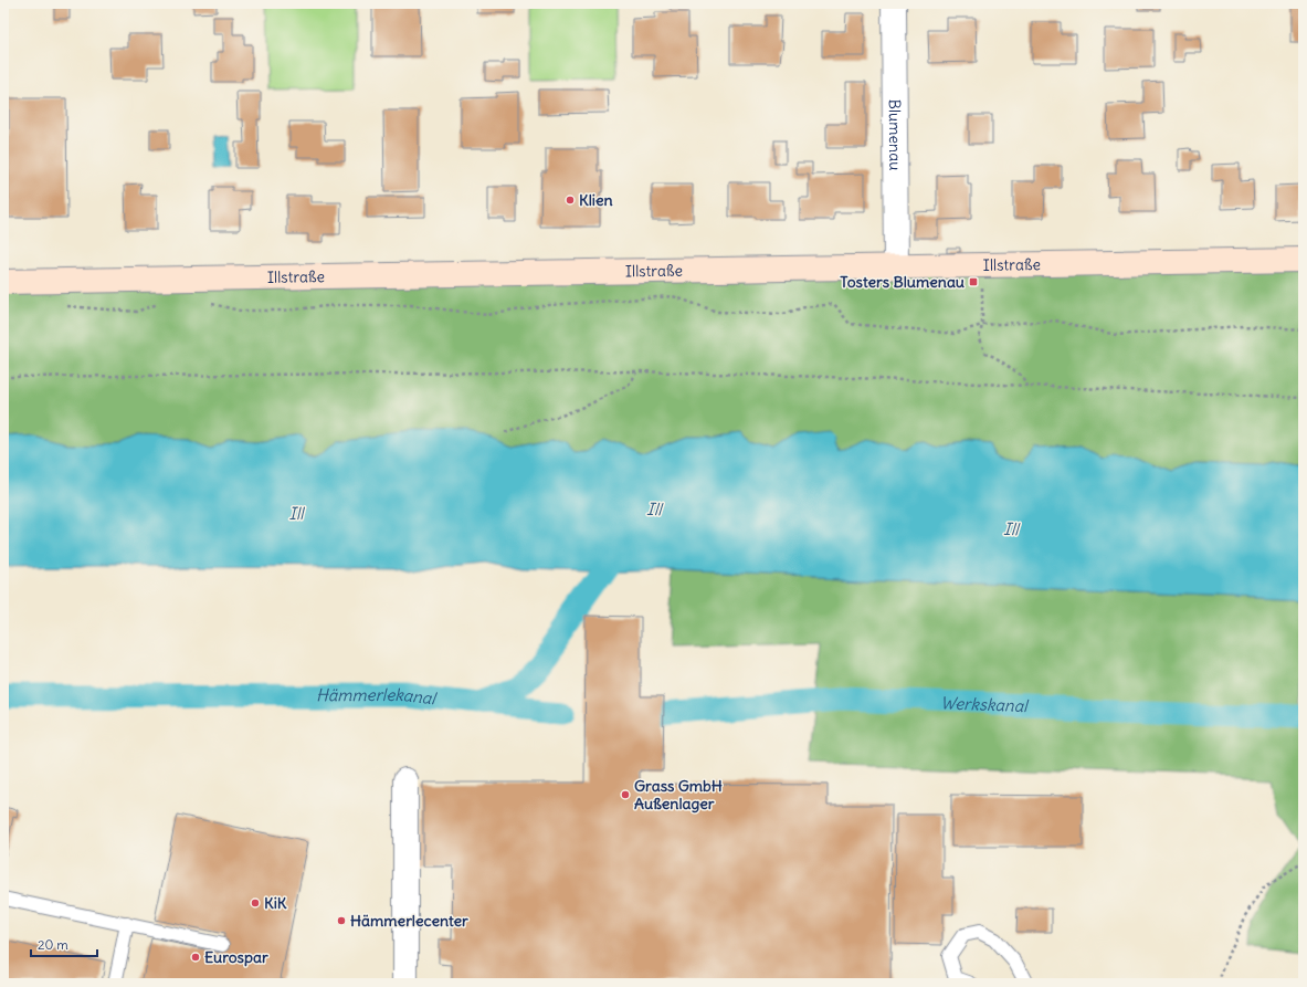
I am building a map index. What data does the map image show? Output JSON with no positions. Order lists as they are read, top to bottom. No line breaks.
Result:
{"streets":{"main road":["Illstraße"],"street":["Blumenau"]},"crossings":[["Blumenau","Illstraße"]],"water":["Ill","Hämmerlekanal","Werkskanal"],"places":{"other":["Klien","Grass GmbH Außenlager","KiK","Hämmerlecenter","Eurospar"],"transit":["Tosters Blumenau"]},"scale_bar":"20 m"}
